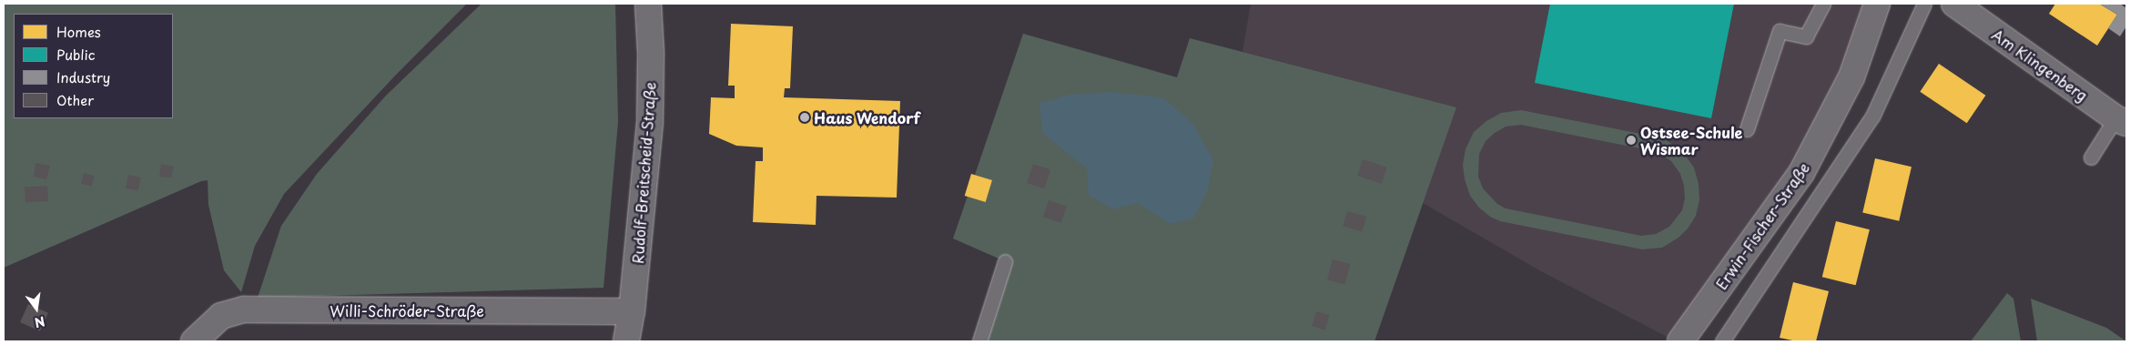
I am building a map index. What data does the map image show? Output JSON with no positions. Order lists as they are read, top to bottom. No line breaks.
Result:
{"streets":{"street":["Am Klingenberg","Rudolf-Breitscheid-Straße","Erwin-Fischer-Straße","Willi-Schröder-Straße"]},"crossings":[["Rudolf-Breitscheid-Straße","Willi-Schröder-Straße"]],"places":["Haus Wendorf","Ostsee-Schule Wismar"],"legend":["Homes","Public","Industry","Other"],"north":"bottom"}
